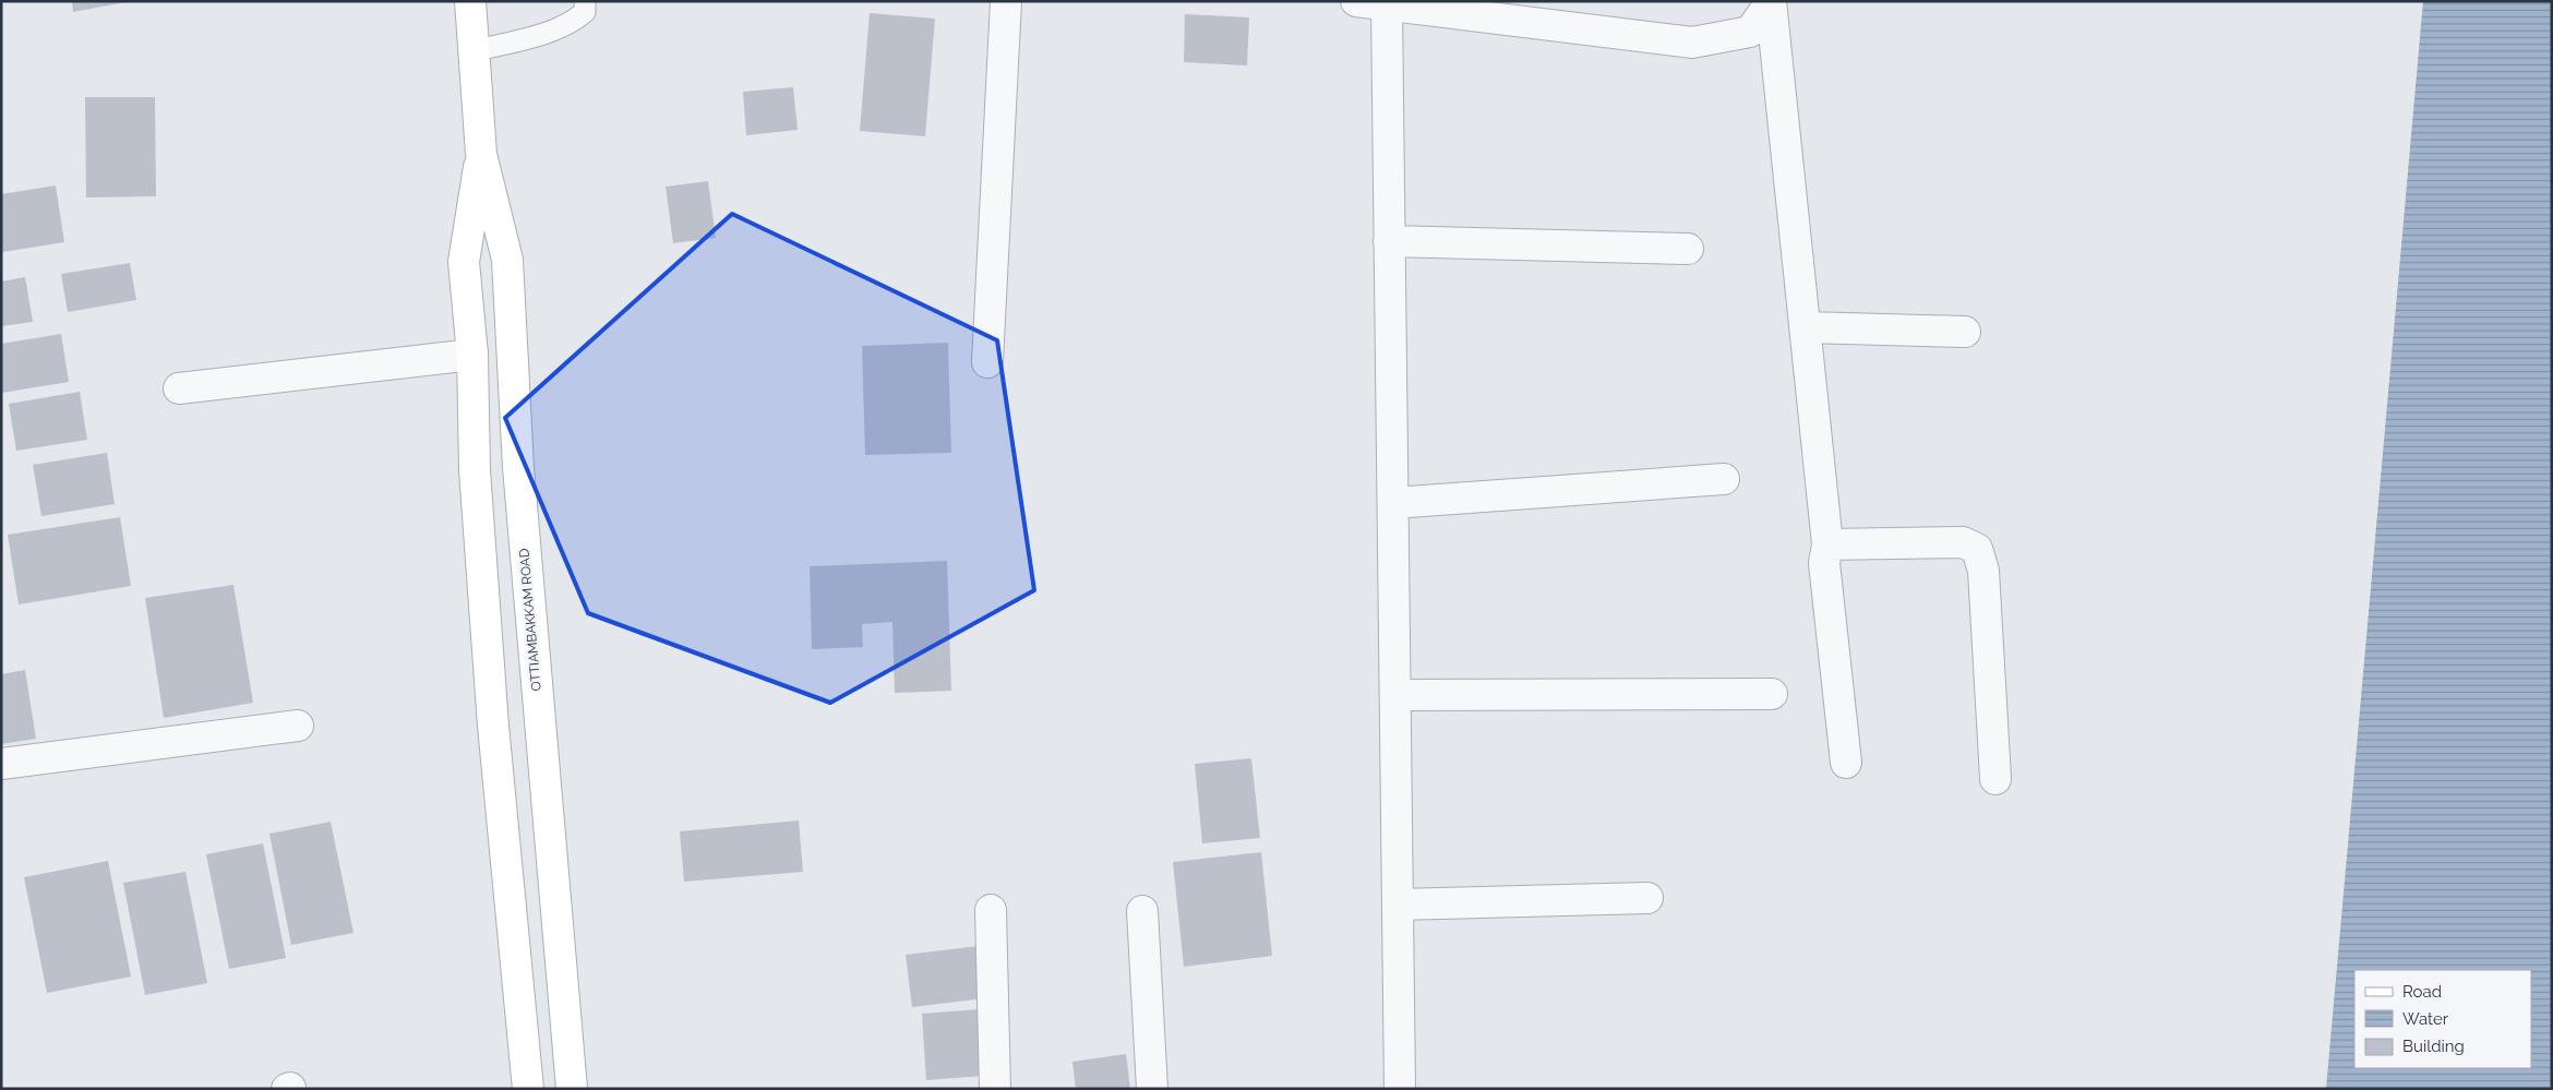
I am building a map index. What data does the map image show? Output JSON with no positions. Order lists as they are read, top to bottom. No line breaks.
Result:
{"streets":{"street":["OTTIAMBAKKAM ROAD"]},"legend":["Road","Water","Building"]}
